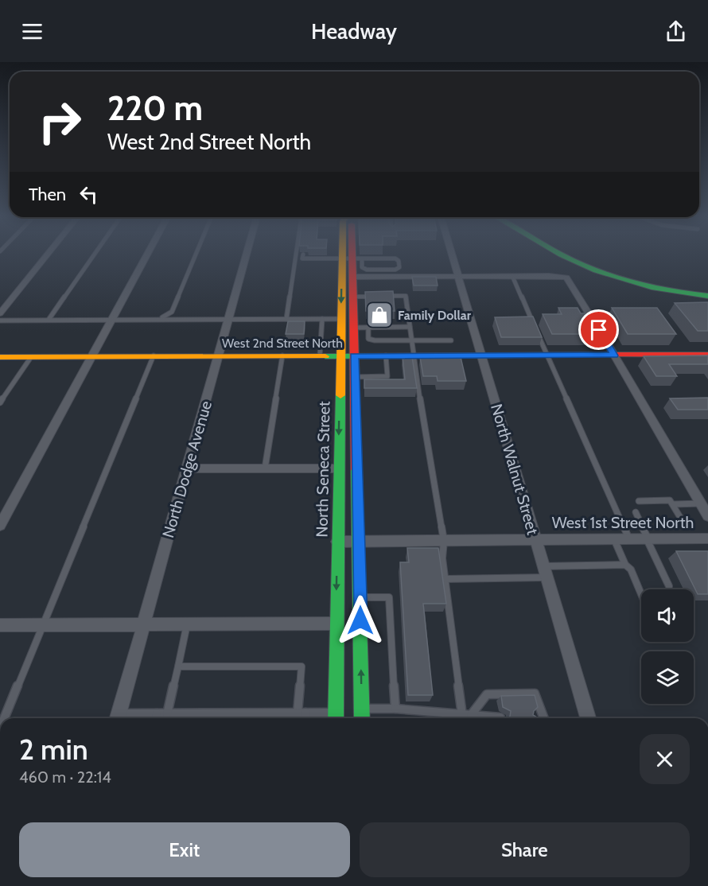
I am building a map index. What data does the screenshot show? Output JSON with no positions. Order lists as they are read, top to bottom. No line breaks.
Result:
{"streets":{"main road":["West 2nd Street North","North Seneca Street"],"street":["North Dodge Avenue","North Walnut Street","West 1st Street North"]},"crossings":[["West 2nd Street North","North Dodge Avenue"],["West 2nd Street North","North Seneca Street"],["West 2nd Street North","North Walnut Street"],["North Seneca Street","West 1st Street North"],["North Walnut Street","West 1st Street North"]],"places":{"shop":["Family Dollar"]},"page":{"header":"Headway","turn":["220 m","West 2nd Street North"],"then":"Then","heading":["2 min","460 m · 22:14"],"buttons":["Exit","Share"]}}
